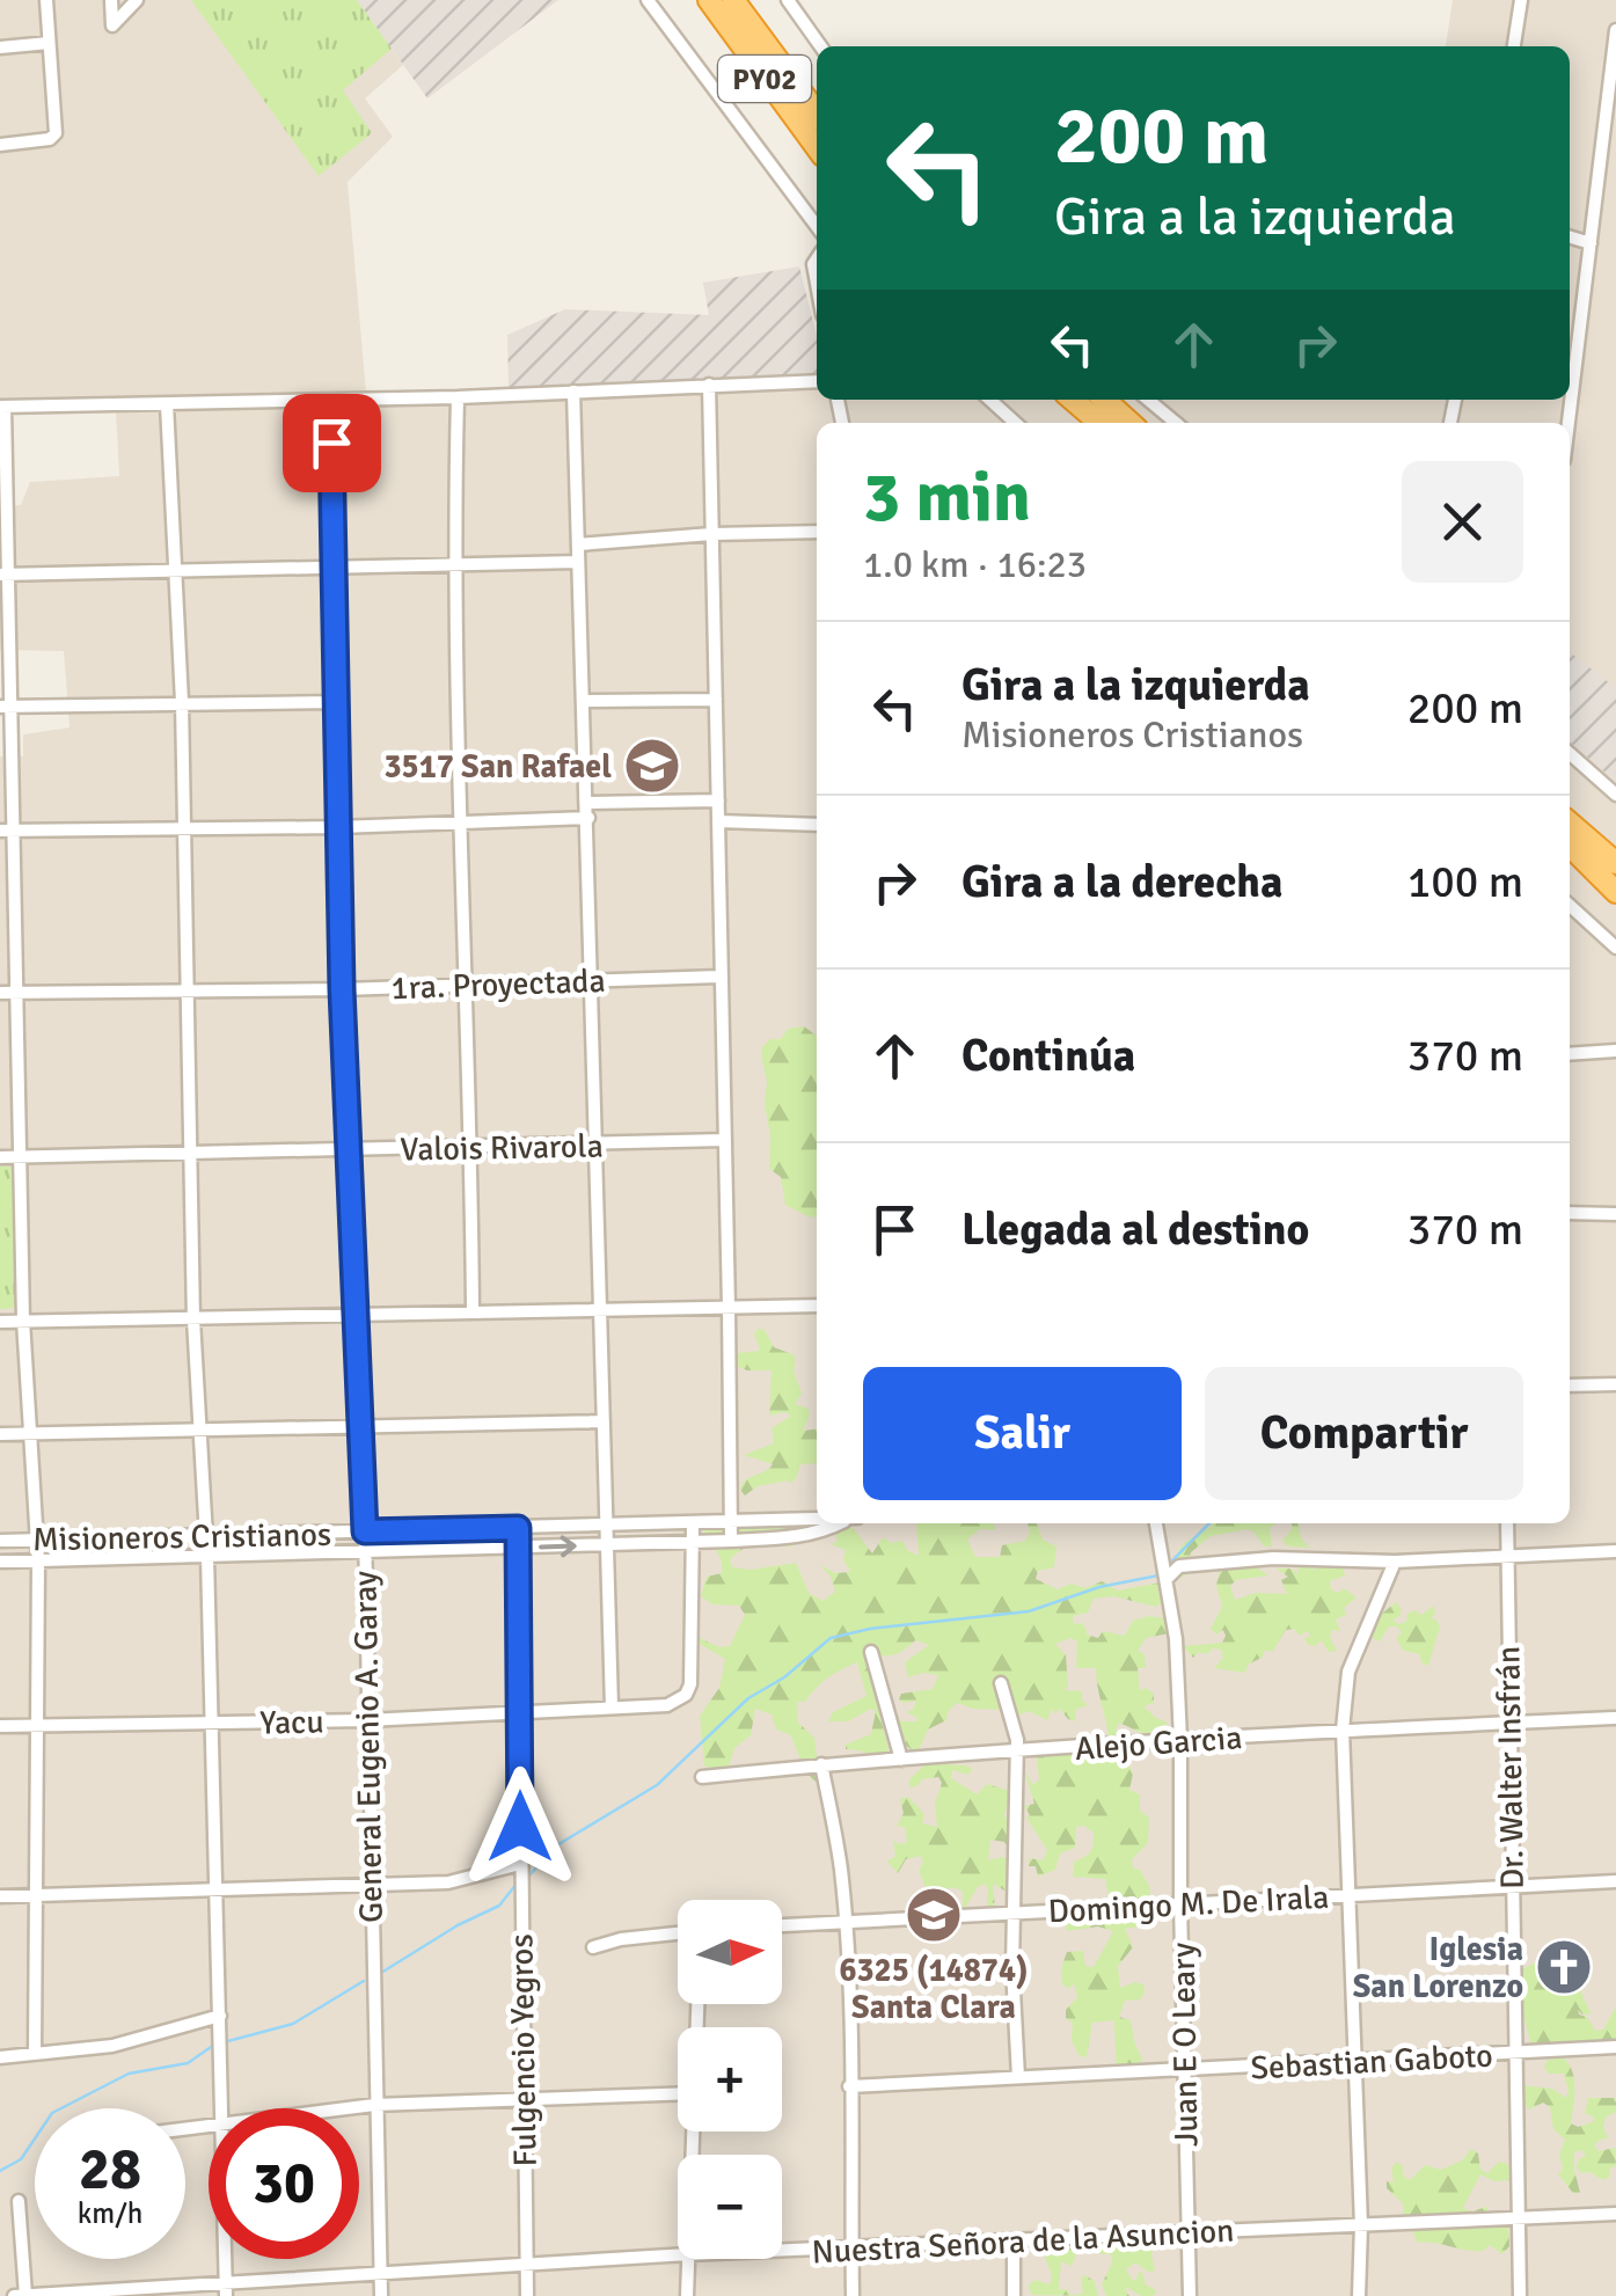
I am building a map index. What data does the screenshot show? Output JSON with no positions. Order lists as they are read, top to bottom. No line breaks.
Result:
{"streets":{"highway":["PY02"],"street":["1ra. Proyectada","Valois Rivarola","Misioneros Cristianos","Yacu","Alejo Garcia","General Eugenio A. Garay","Dr. Walter Insfrán","Domingo M. De Irala","Juan E O Leary","Fulgencio Yegros","Sebastian Gaboto","Nuestra Señora de la Asuncion"]},"crossings":[["1ra. Proyectada","General Eugenio A. Garay"],["Valois Rivarola","General Eugenio A. Garay"],["Misioneros Cristianos","Yacu"],["Misioneros Cristianos","General Eugenio A. Garay"],["Misioneros Cristianos","Fulgencio Yegros"],["Yacu","General Eugenio A. Garay"],["Yacu","Fulgencio Yegros"],["Alejo Garcia","Dr. Walter Insfrán"],["Alejo Garcia","Juan E O Leary"],["General Eugenio A. Garay","Nuestra Señora de la Asuncion"],["Dr. Walter Insfrán","Domingo M. De Irala"],["Dr. Walter Insfrán","Sebastian Gaboto"],["Dr. Walter Insfrán","Nuestra Señora de la Asuncion"],["Domingo M. De Irala","Juan E O Leary"],["Juan E O Leary","Sebastian Gaboto"],["Juan E O Leary","Nuestra Señora de la Asuncion"],["Fulgencio Yegros","Nuestra Señora de la Asuncion"]],"places":{"school or university":["3517 San Rafael","6325 (14874) Santa Clara"],"church":["Iglesia San Lorenzo"]},"north":"right","page":{"turn":["200 m","Gira a la izquierda"],"heading":["3 min","1.0 km · 16:23"],"list":[{"name":"Gira a la izquierda","note":"Misioneros Cristianos","value":"200 m"},{"name":"Gira a la derecha","value":"100 m"},{"name":"Continúa","value":"370 m"},{"name":"Llegada al destino","value":"370 m"}],"buttons":["Salir","Compartir"],"map_buttons":["+","−"],"speed":"28 km/h","limit":"30"}}
